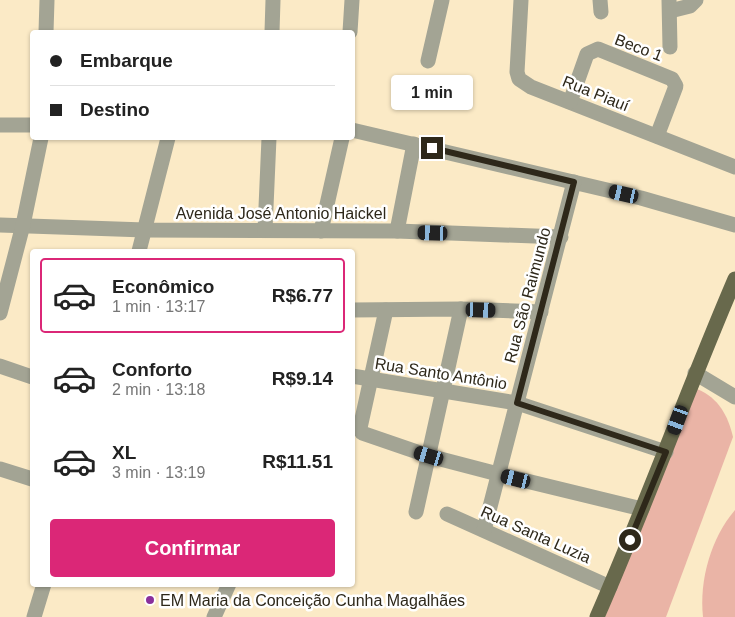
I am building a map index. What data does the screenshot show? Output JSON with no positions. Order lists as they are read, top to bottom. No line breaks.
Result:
{"streets":{"street":["Beco 1","Rua Piauí","Avenida José Antonio Haickel","Rua São Raimundo","Rua Santo Antônio","Rua Santa Luzia"]},"crossings":[["Beco 1","Rua Piauí"],["Avenida José Antonio Haickel","Rua São Raimundo"],["Rua São Raimundo","Rua Santo Antônio"],["Rua São Raimundo","Rua Santa Luzia"]],"places":["EM Maria da Conceição Cunha Magalhães"],"page":{"banner":["Embarque","Destino"],"bubble":"1 min","list":[{"name":"Econômico","note":"1 min · 13:17","value":"R$6.77"},{"name":"Conforto","note":"2 min · 13:18","value":"R$9.14"},{"name":"XL","note":"3 min · 13:19","value":"R$11.51"}],"buttons":"Confirmar"}}
